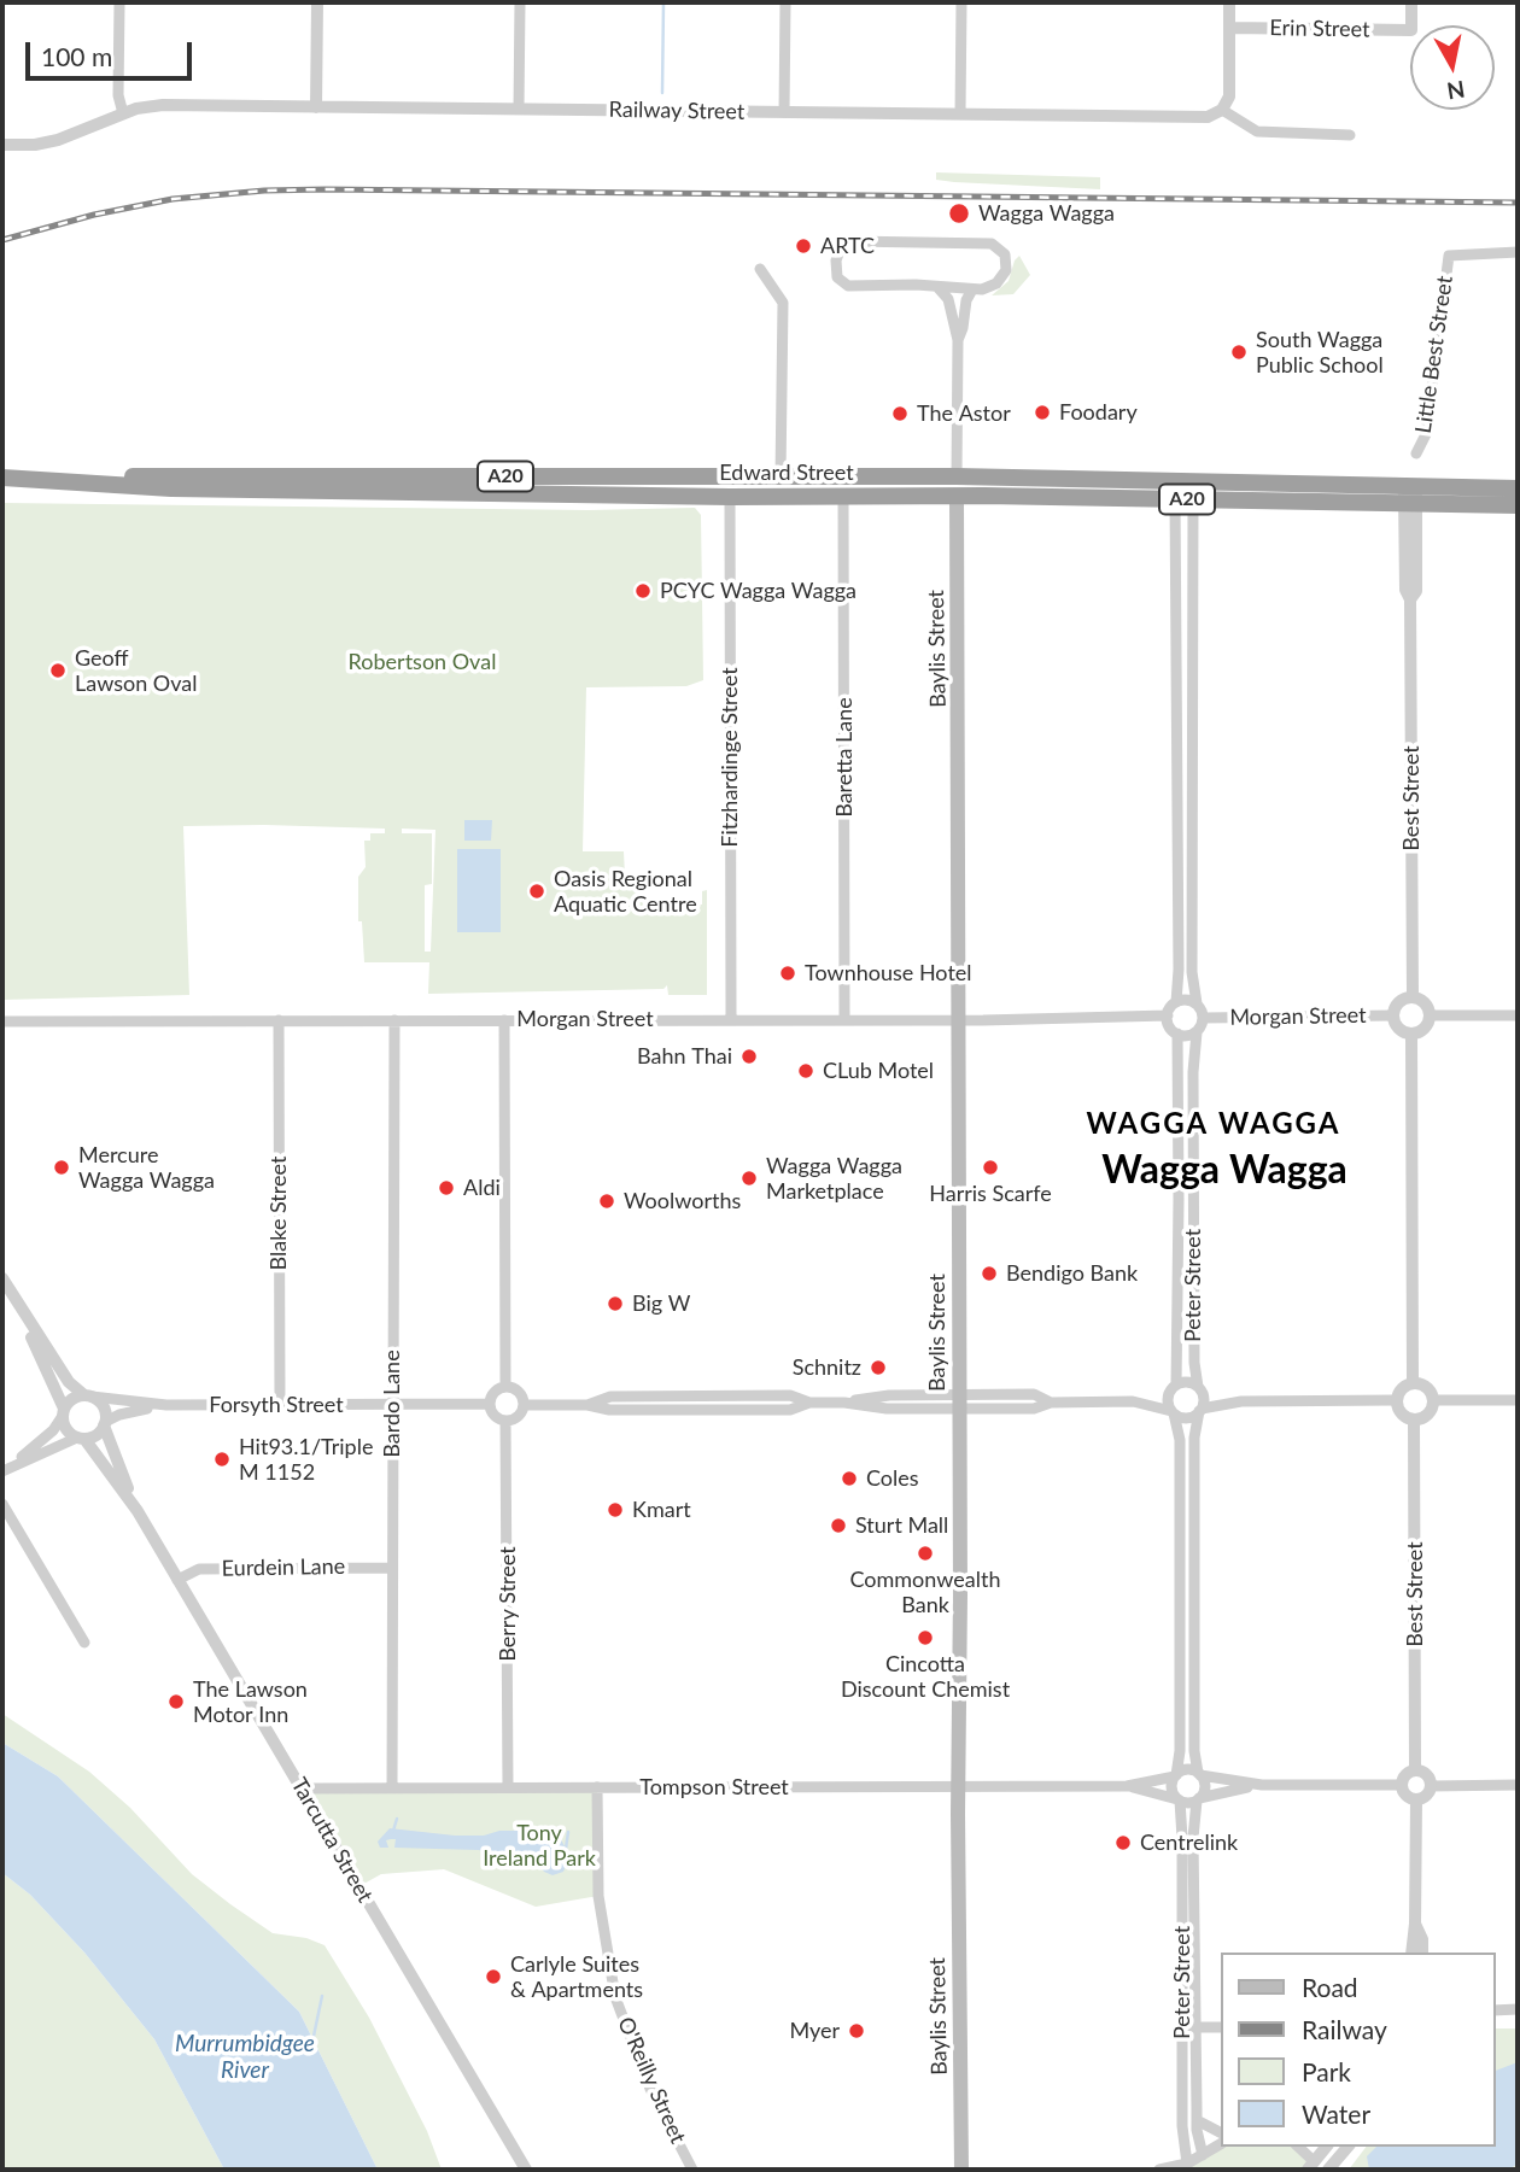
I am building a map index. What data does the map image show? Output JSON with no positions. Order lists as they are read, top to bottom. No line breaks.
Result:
{"streets":{"highway":["Edward Street","A20"],"main road":["Baylis Street"],"street":["Erin Street","Railway Street","Little Best Street","Fitzhardinge Street","Baretta Lane","Best Street","Morgan Street","Blake Street","Peter Street","Bardo Lane","Forsyth Street","Eurdein Lane","Berry Street","Tompson Street","Tarcutta Street","O'Reilly Street"]},"crossings":[["Edward Street","Baylis Street"],["Edward Street","Fitzhardinge Street"],["Edward Street","Baretta Lane"],["Edward Street","Best Street"],["Baylis Street","Morgan Street"],["Baylis Street","Tompson Street"],["Fitzhardinge Street","Morgan Street"],["Baretta Lane","Morgan Street"],["Best Street","Morgan Street"],["Morgan Street","Blake Street"],["Morgan Street","Peter Street"],["Morgan Street","Bardo Lane"],["Blake Street","Forsyth Street"],["Peter Street","Tompson Street"],["Bardo Lane","Forsyth Street"],["Bardo Lane","Eurdein Lane"],["Bardo Lane","Tompson Street"],["Forsyth Street","Berry Street"],["Forsyth Street","Tarcutta Street"],["Eurdein Lane","Tarcutta Street"],["Berry Street","Tompson Street"],["Tompson Street","Tarcutta Street"],["Tompson Street","O'Reilly Street"]],"districts":["WAGGA WAGGA","Wagga Wagga"],"water":["Murrumbidgee River"],"parks":["Robertson Oval","Tony Ireland Park"],"places":["Wagga Wagga","ARTC","South Wagga Public School","Foodary","The Astor","PCYC Wagga Wagga","Geoff Lawson Oval","Oasis Regional Aquatic Centre","Townhouse Hotel","Bahn Thai","CLub Motel","Mercure Wagga Wagga","Harris Scarfe","Wagga Wagga Marketplace","Aldi","Woolworths","Bendigo Bank","Big W","Schnitz","Hit93.1/Triple M 1152","Coles","Kmart","Sturt Mall","Commonwealth Bank","Cincotta Discount Chemist","The Lawson Motor Inn","Centrelink","Carlyle Suites & Apartments","Myer"],"legend":["Road","Railway","Park","Water"],"scale_bar":"100 m","north":"bottom"}
